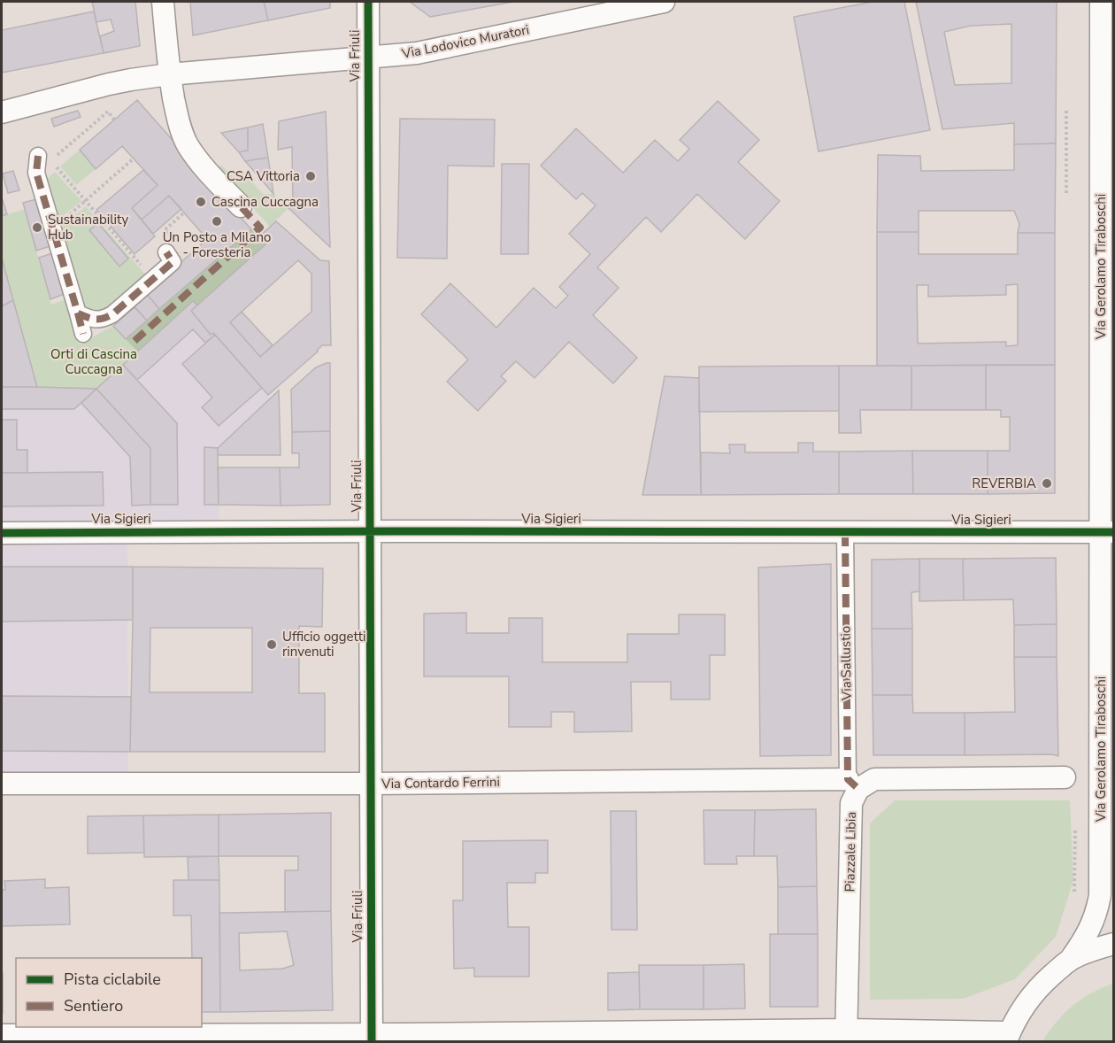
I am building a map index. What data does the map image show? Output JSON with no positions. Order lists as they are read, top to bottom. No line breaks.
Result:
{"streets":{"street":["Via Lodovico Muratori","Via Friuli","Via Gerolamo Tiraboschi","Via Sigieri","Via Sallustio","Via Contardo Ferrini","Piazzale Libia"]},"crossings":[["Via Lodovico Muratori","Via Friuli"],["Via Friuli","Via Sigieri"],["Via Friuli","Via Contardo Ferrini"],["Via Gerolamo Tiraboschi","Via Sigieri"],["Via Sigieri","Via Sallustio"],["Via Sallustio","Via Contardo Ferrini"],["Via Sallustio","Piazzale Libia"],["Via Contardo Ferrini","Piazzale Libia"]],"parks":["Orti di Cascina Cuccagna"],"places":["CSA Vittoria","Cascina Cuccagna","Un Posto a Milano - Foresteria","Sustainability Hub","REVERBIA","Ufficio oggetti rinvenuti"],"legend":["Pista ciclabile","Sentiero"]}
